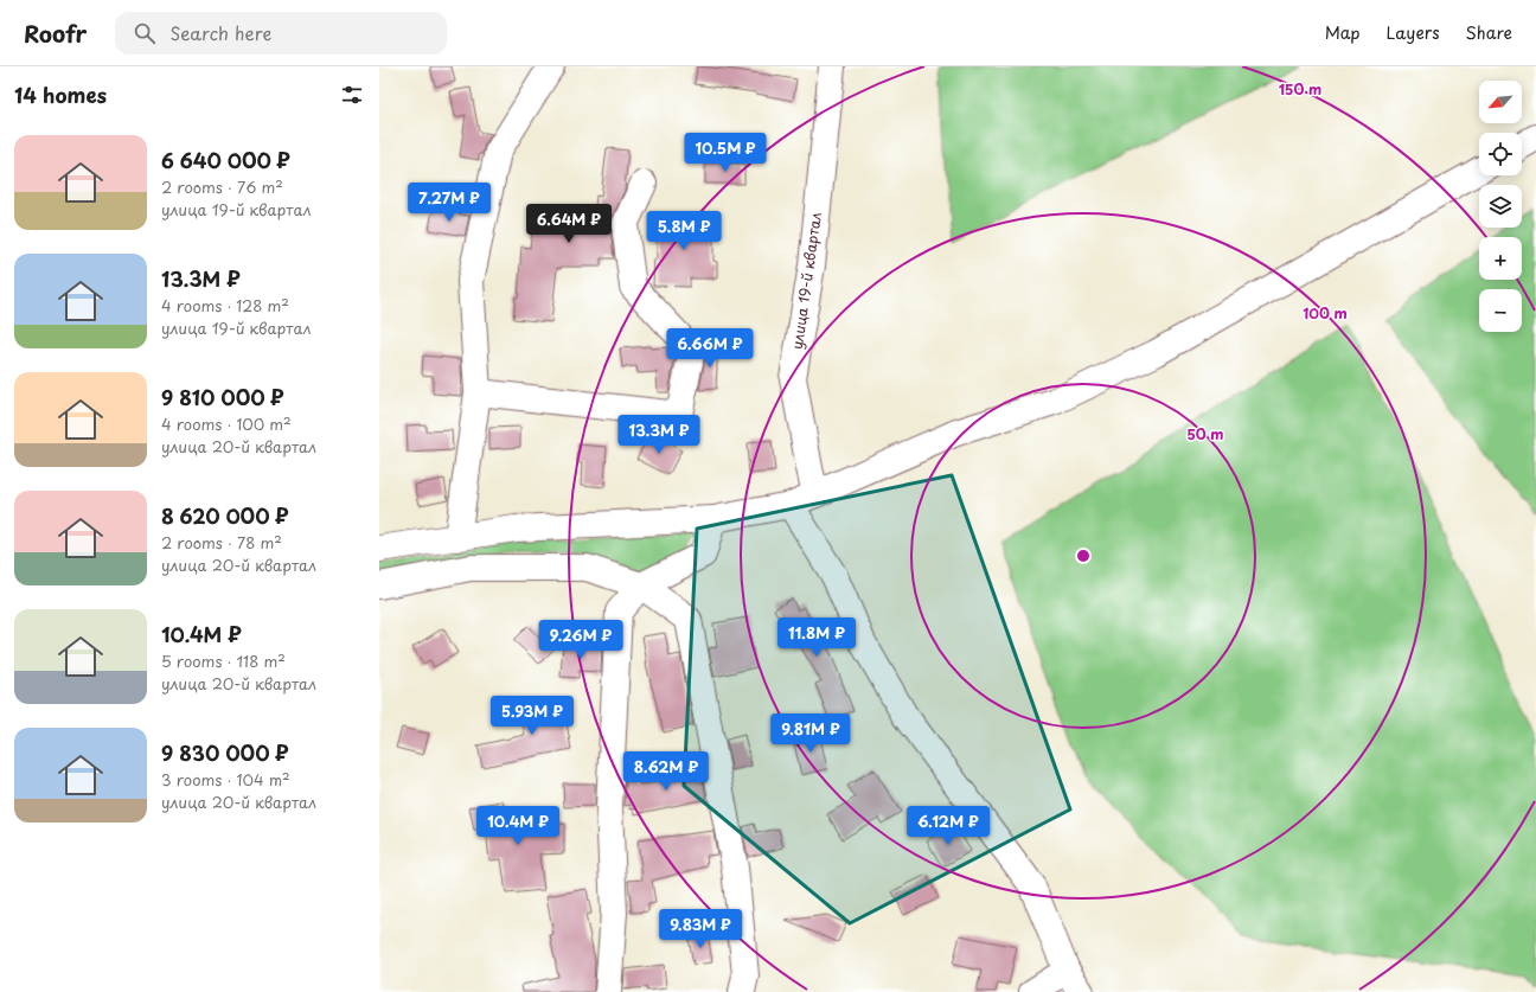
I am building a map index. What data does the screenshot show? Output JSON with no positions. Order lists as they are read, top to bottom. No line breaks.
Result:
{"streets":{"street":["улица 19-й квартал"]},"north":"bottom left","page":{"header":"Roofr","search":"Search here","nav":["Map","Layers","Share"],"heading":"14 homes","map_buttons":["+","−"],"list":[{"name":"6 640 000 ₽","note":"2 rooms · 76 m² · улица 19-й квартал"},{"name":"13.3M ₽","note":"4 rooms · 128 m² · улица 19-й квартал"},{"name":"9 810 000 ₽","note":"4 rooms · 100 m² · улица 20-й квартал"},{"name":"8 620 000 ₽","note":"2 rooms · 78 m² · улица 20-й квартал"},{"name":"10.4M ₽","note":"5 rooms · 118 m² · улица 20-й квартал"},{"name":"9 830 000 ₽","note":"3 rooms · 104 m² · улица 20-й квартал"}],"price":["10.5M ₽","7.27M ₽","6.64M ₽","5.8M ₽","6.66M ₽","13.3M ₽","11.8M ₽","9.26M ₽","5.93M ₽","9.81M ₽","8.62M ₽","10.4M ₽","6.12M ₽","9.83M ₽"]},"rings":["150 m","100 m","50 m"]}
